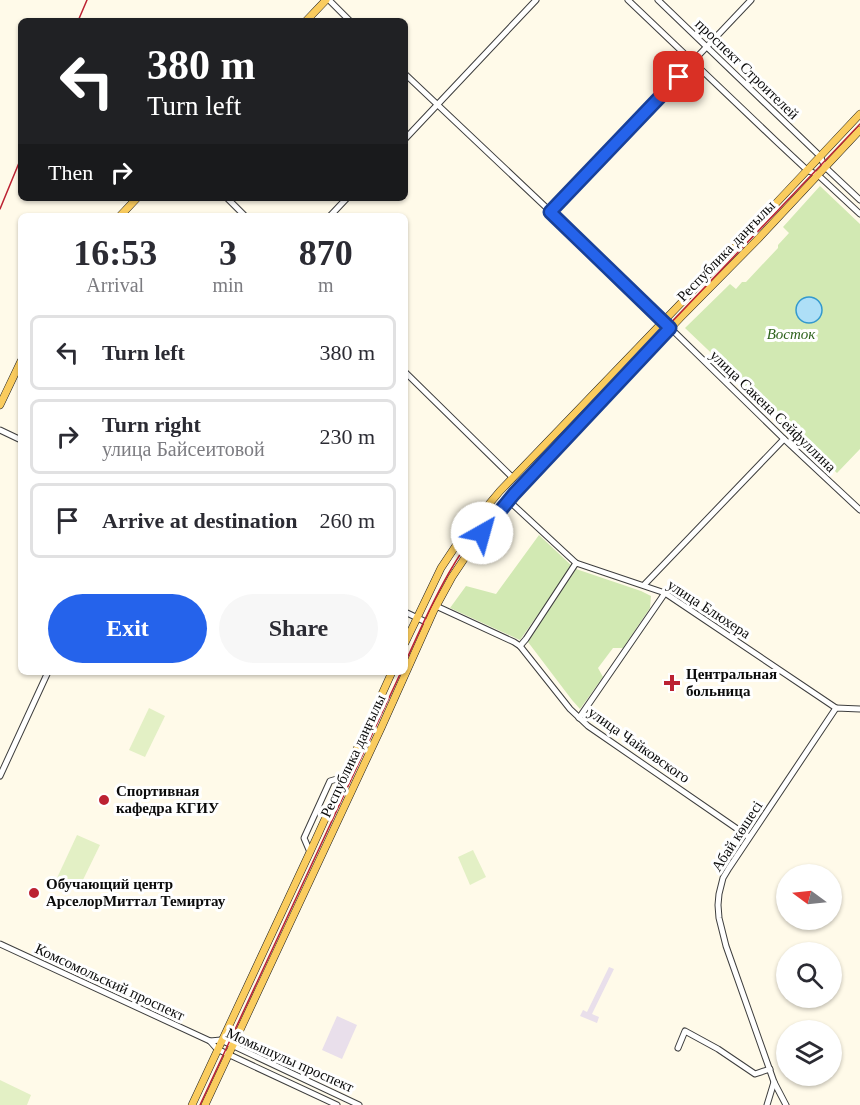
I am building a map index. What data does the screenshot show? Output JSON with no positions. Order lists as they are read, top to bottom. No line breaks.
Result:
{"streets":{"main road":["Республика даңғылы"],"street":["проспект Строителей","улица Сакена Сейфуллина","улица Блюхера","улица Чайковского","Абай көшесі","Комсомольский проспект","Момышулы проспект"]},"crossings":[["проспект Строителей","Республика даңғылы"],["Республика даңғылы","улица Сакена Сейфуллина"],["Республика даңғылы","улица Блюхера"],["Республика даңғылы","улица Чайковского"],["Республика даңғылы","Момышулы проспект"],["улица Блюхера","Абай көшесі"],["улица Чайковского","Абай көшесі"],["Комсомольский проспект","Момышулы проспект"]],"parks":["Восток"],"places":{"health":["Центральная больница"],"other":["Спортивная кафедра КГИУ","Обучающий центр АрселорМиттал Темиртау"]},"north":"left","page":{"turn":["380 m","Turn left"],"then":"Then","eta":["16:53","Arrival","3","min","870","m"],"list":[{"name":"Turn left","value":"380 m"},{"name":"Turn right","note":"улица Байсеитовой","value":"230 m"},{"name":"Arrive at destination","value":"260 m"}],"buttons":["Exit","Share"]}}
